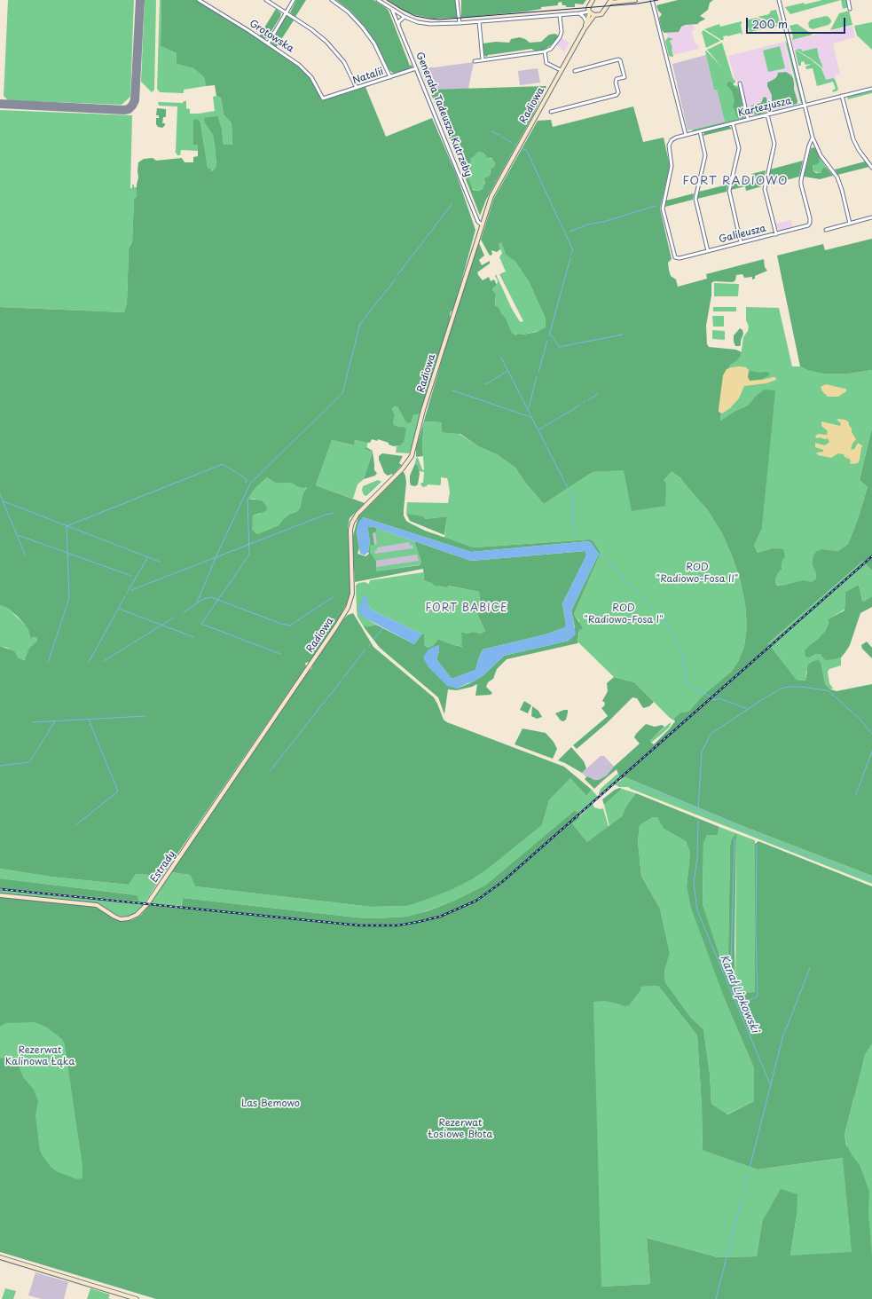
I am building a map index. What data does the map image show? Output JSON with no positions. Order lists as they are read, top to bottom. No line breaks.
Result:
{"streets":{"main road":["Radiowa","Estrady"],"street":["Grotowska","Natalii","Kartezjusza","Generała Tadeusza Kutrzeby","Galileusza"]},"crossings":[["Grotowska","Natalii"],["Natalii","Generała Tadeusza Kutrzeby"],["Radiowa","Generała Tadeusza Kutrzeby"],["Radiowa","Estrady"],["Kartezjusza","Galileusza"]],"districts":["FORT RADIOWO","FORT BABICE"],"water":["Kanał Lipkowski"],"parks":["ROD \"Radiowo-Fosa II\"","ROD \"Radiowo-Fosa I\"","Rezerwat Kalinowa Łąka","Las Bemowo","Rezerwat Łosiowe Błota"],"scale_bar":"200 m"}
